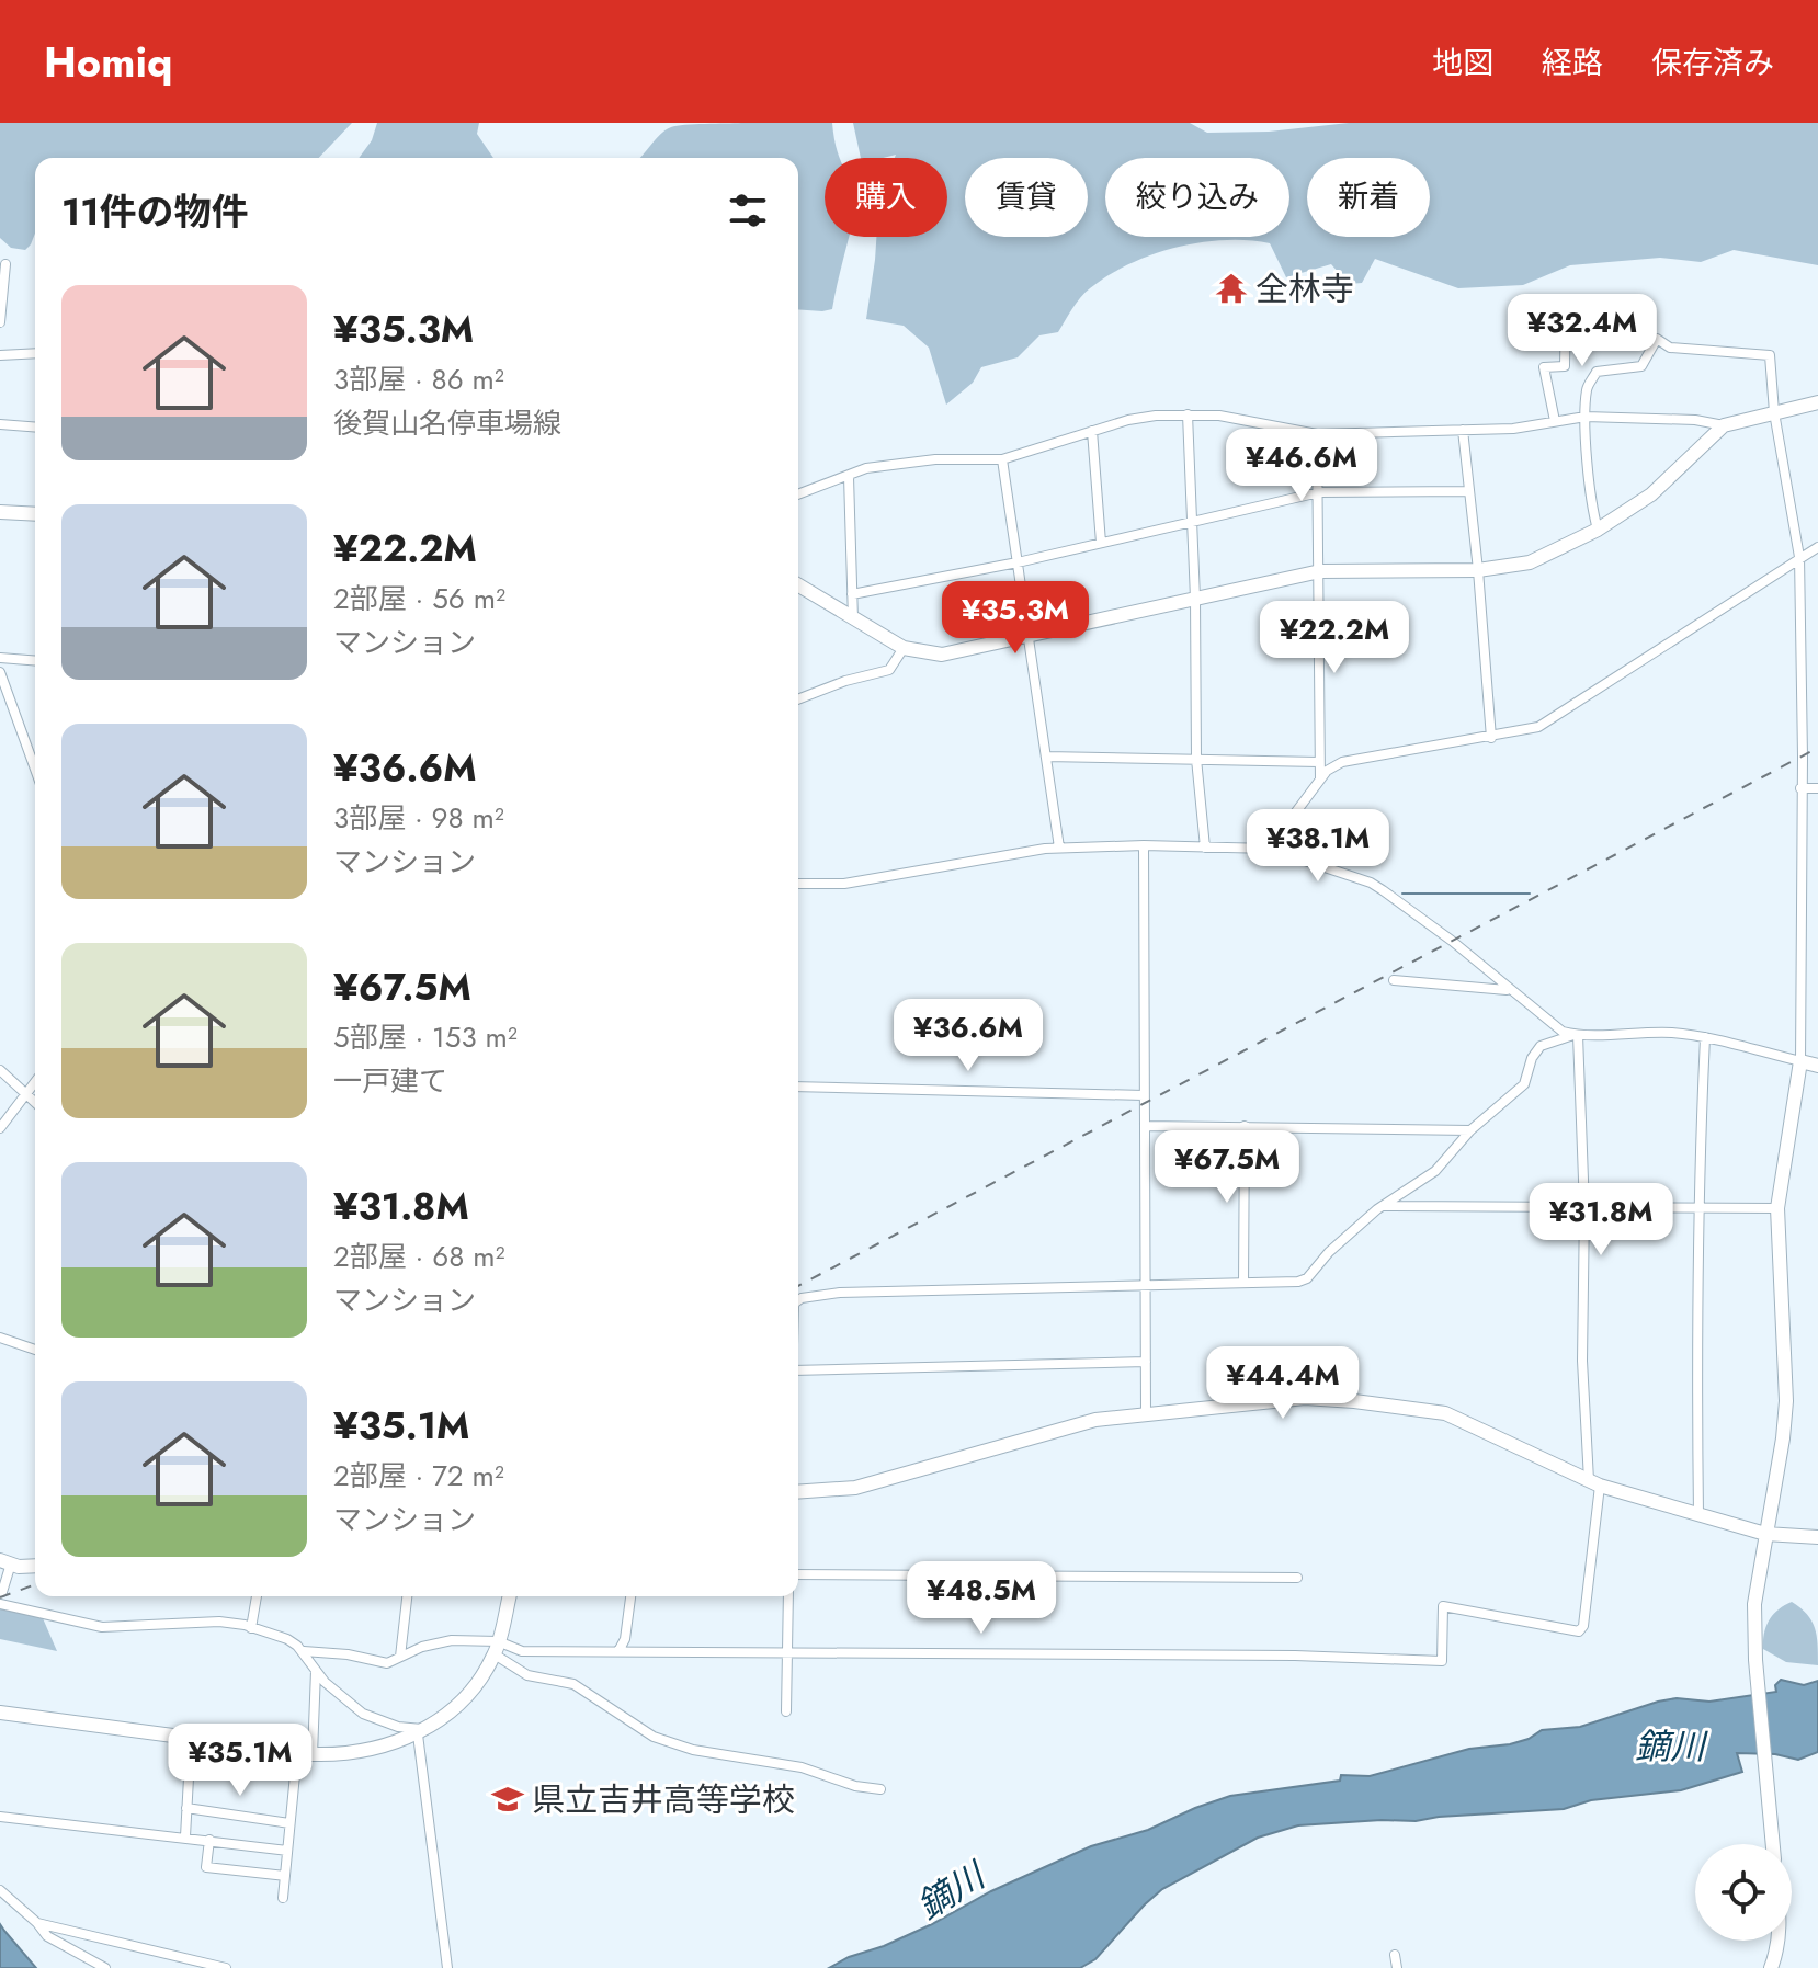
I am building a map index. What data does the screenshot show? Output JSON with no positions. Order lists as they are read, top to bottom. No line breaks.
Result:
{"water":["鏑川"],"places":{"temple":["全林寺"],"school or university":["県立吉井高等学校"]},"page":{"header":"Homiq","nav":["地図","経路","保存済み"],"chip":["購入","賃貸","絞り込み","新着"],"heading":"11件の物件","list":[{"name":"¥35.3M","note":"3部屋 · 86 m² · 後賀山名停車場線"},{"name":"¥22.2M","note":"2部屋 · 56 m² · マンション"},{"name":"¥36.6M","note":"3部屋 · 98 m² · マンション"},{"name":"¥67.5M","note":"5部屋 · 153 m² · 一戸建て"},{"name":"¥31.8M","note":"2部屋 · 68 m² · マンション"},{"name":"¥35.1M","note":"2部屋 · 72 m² · マンション"}],"price":["¥32.4M","¥46.6M","¥35.3M","¥22.2M","¥38.1M","¥36.6M","¥67.5M","¥31.8M","¥44.4M","¥48.5M","¥35.1M"]}}
